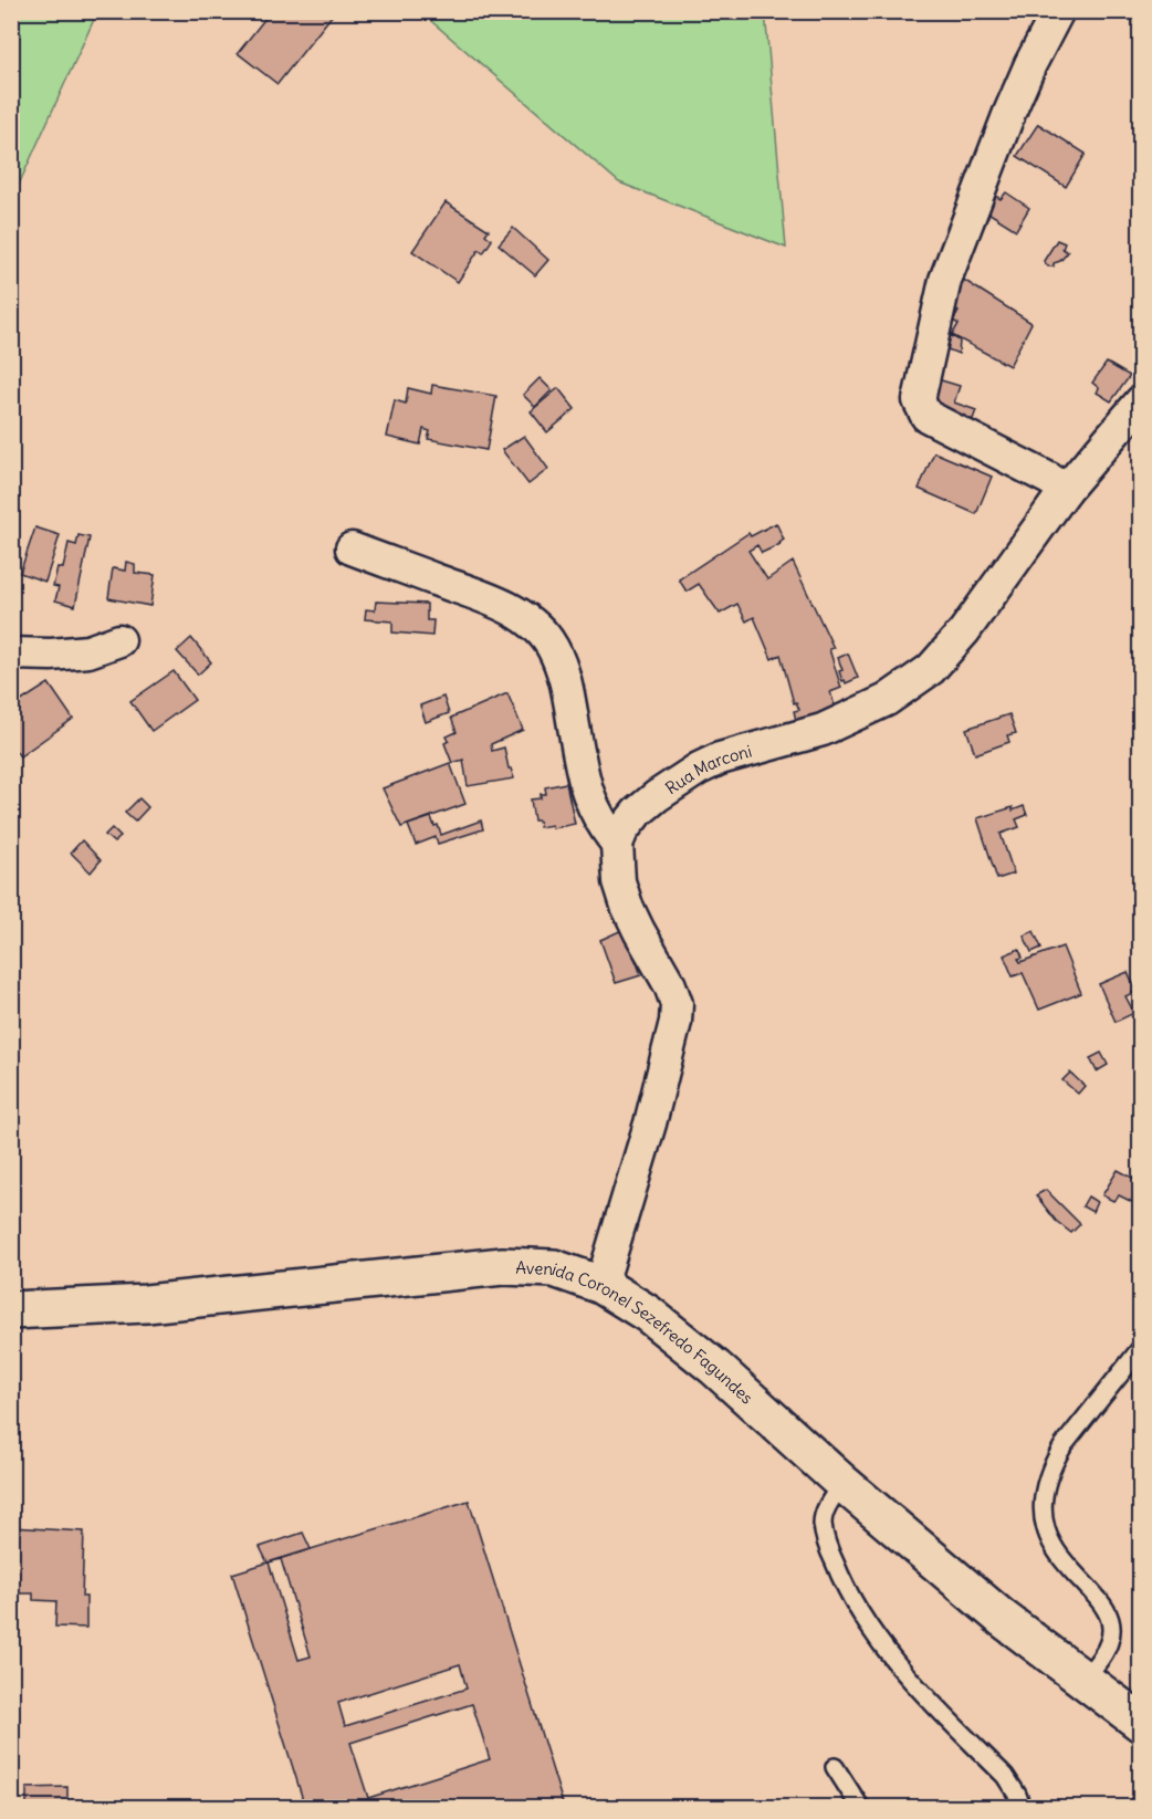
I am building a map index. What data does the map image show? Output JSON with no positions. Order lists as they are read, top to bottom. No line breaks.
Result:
{"streets":{"main road":["Avenida Coronel Sezefredo Fagundes"],"street":["Rua Marconi"]}}
